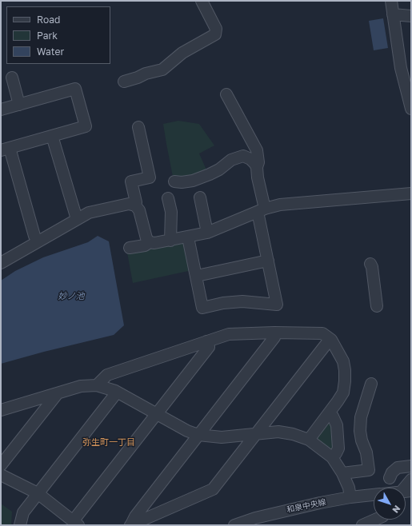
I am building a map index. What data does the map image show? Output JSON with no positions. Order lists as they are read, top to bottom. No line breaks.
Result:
{"streets":{"street":["和泉中央線"]},"districts":["弥生町一丁目"],"water":["妙ノ池"],"legend":["Road","Park","Water"],"north":"bottom right"}
